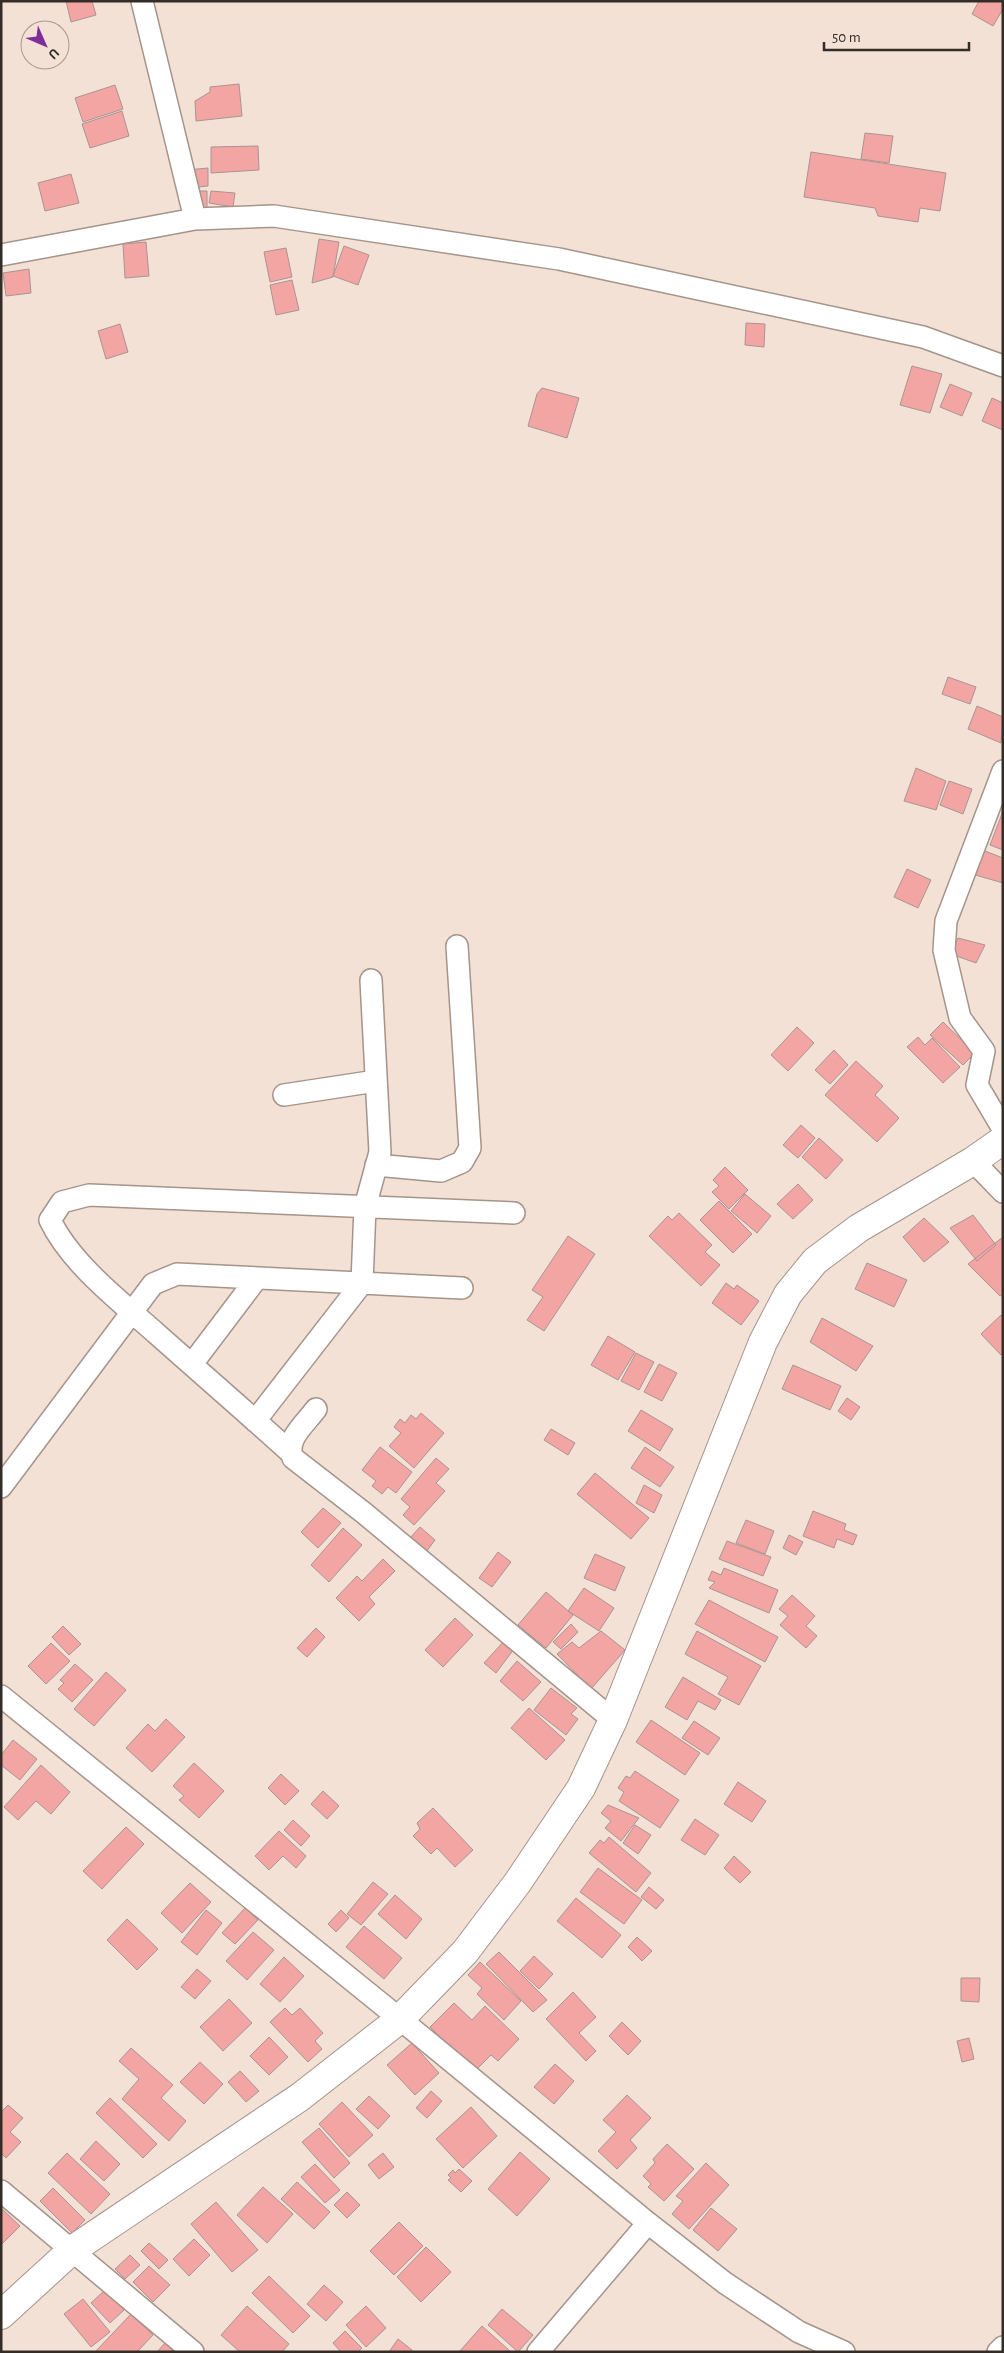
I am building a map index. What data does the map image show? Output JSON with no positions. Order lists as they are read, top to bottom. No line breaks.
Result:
{"scale_bar":"50 m","north":"bottom right"}
